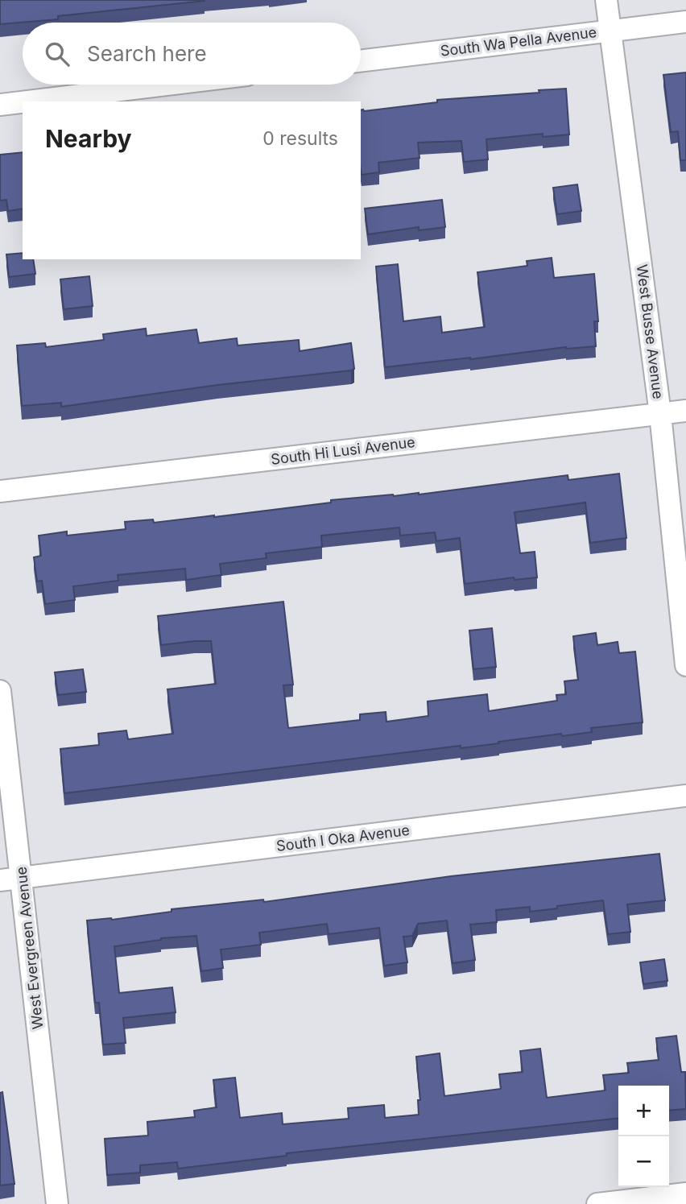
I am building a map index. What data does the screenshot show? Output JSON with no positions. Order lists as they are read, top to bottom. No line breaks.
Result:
{"streets":{"street":["South Wa Pella Avenue","West Busse Avenue","South Hi Lusi Avenue","South I Oka Avenue","West Evergreen Avenue"]},"crossings":[["South Wa Pella Avenue","West Busse Avenue"],["West Busse Avenue","South Hi Lusi Avenue"],["South I Oka Avenue","West Evergreen Avenue"]],"page":{"search":"Search here","heading":["Nearby","0 results"],"map_buttons":["+","−"]}}
